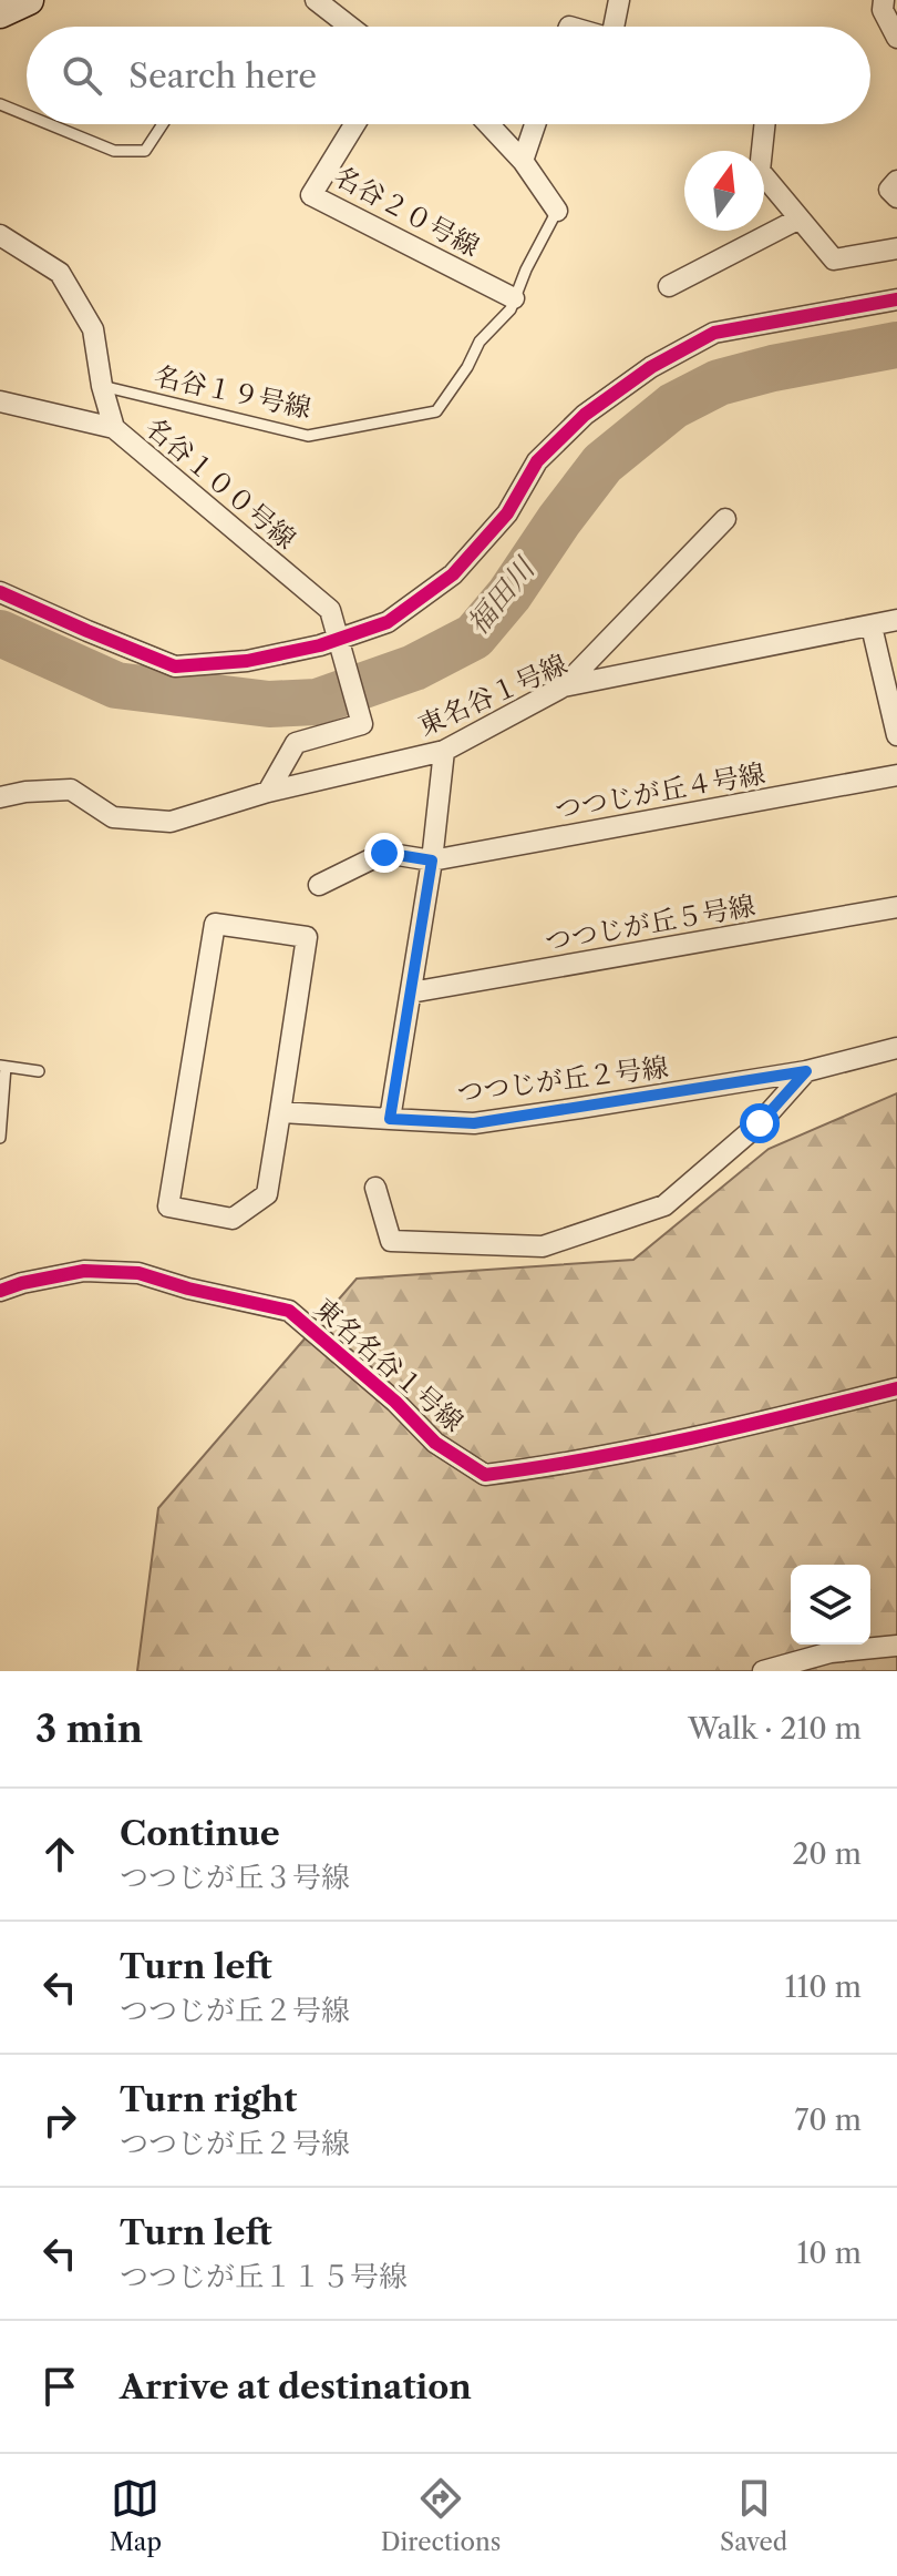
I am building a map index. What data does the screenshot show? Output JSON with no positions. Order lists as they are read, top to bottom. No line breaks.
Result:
{"streets":{"street":["名谷２０号線","名谷１００号線","東名谷１号線","つつじが丘４号線","つつじが丘５号線","つつじが丘２号線","東名名谷１号線"],"lane":["名谷１９号線"]},"crossings":[["名谷２０号線","名谷１９号線"],["名谷１９号線","名谷１００号線"],["名谷１００号線","東名谷１号線"]],"water":["福田川"],"north":"top","page":{"search":"Search here","heading":["3 min","Walk · 210 m"],"list":[["Continue","つつじが丘３号線","20 m"],["Turn left","つつじが丘２号線","110 m"],["Turn right","つつじが丘２号線","70 m"],["Turn left","つつじが丘１１５号線","10 m"],"Arrive at destination"],"nav":["Map","Directions","Saved"]}}
